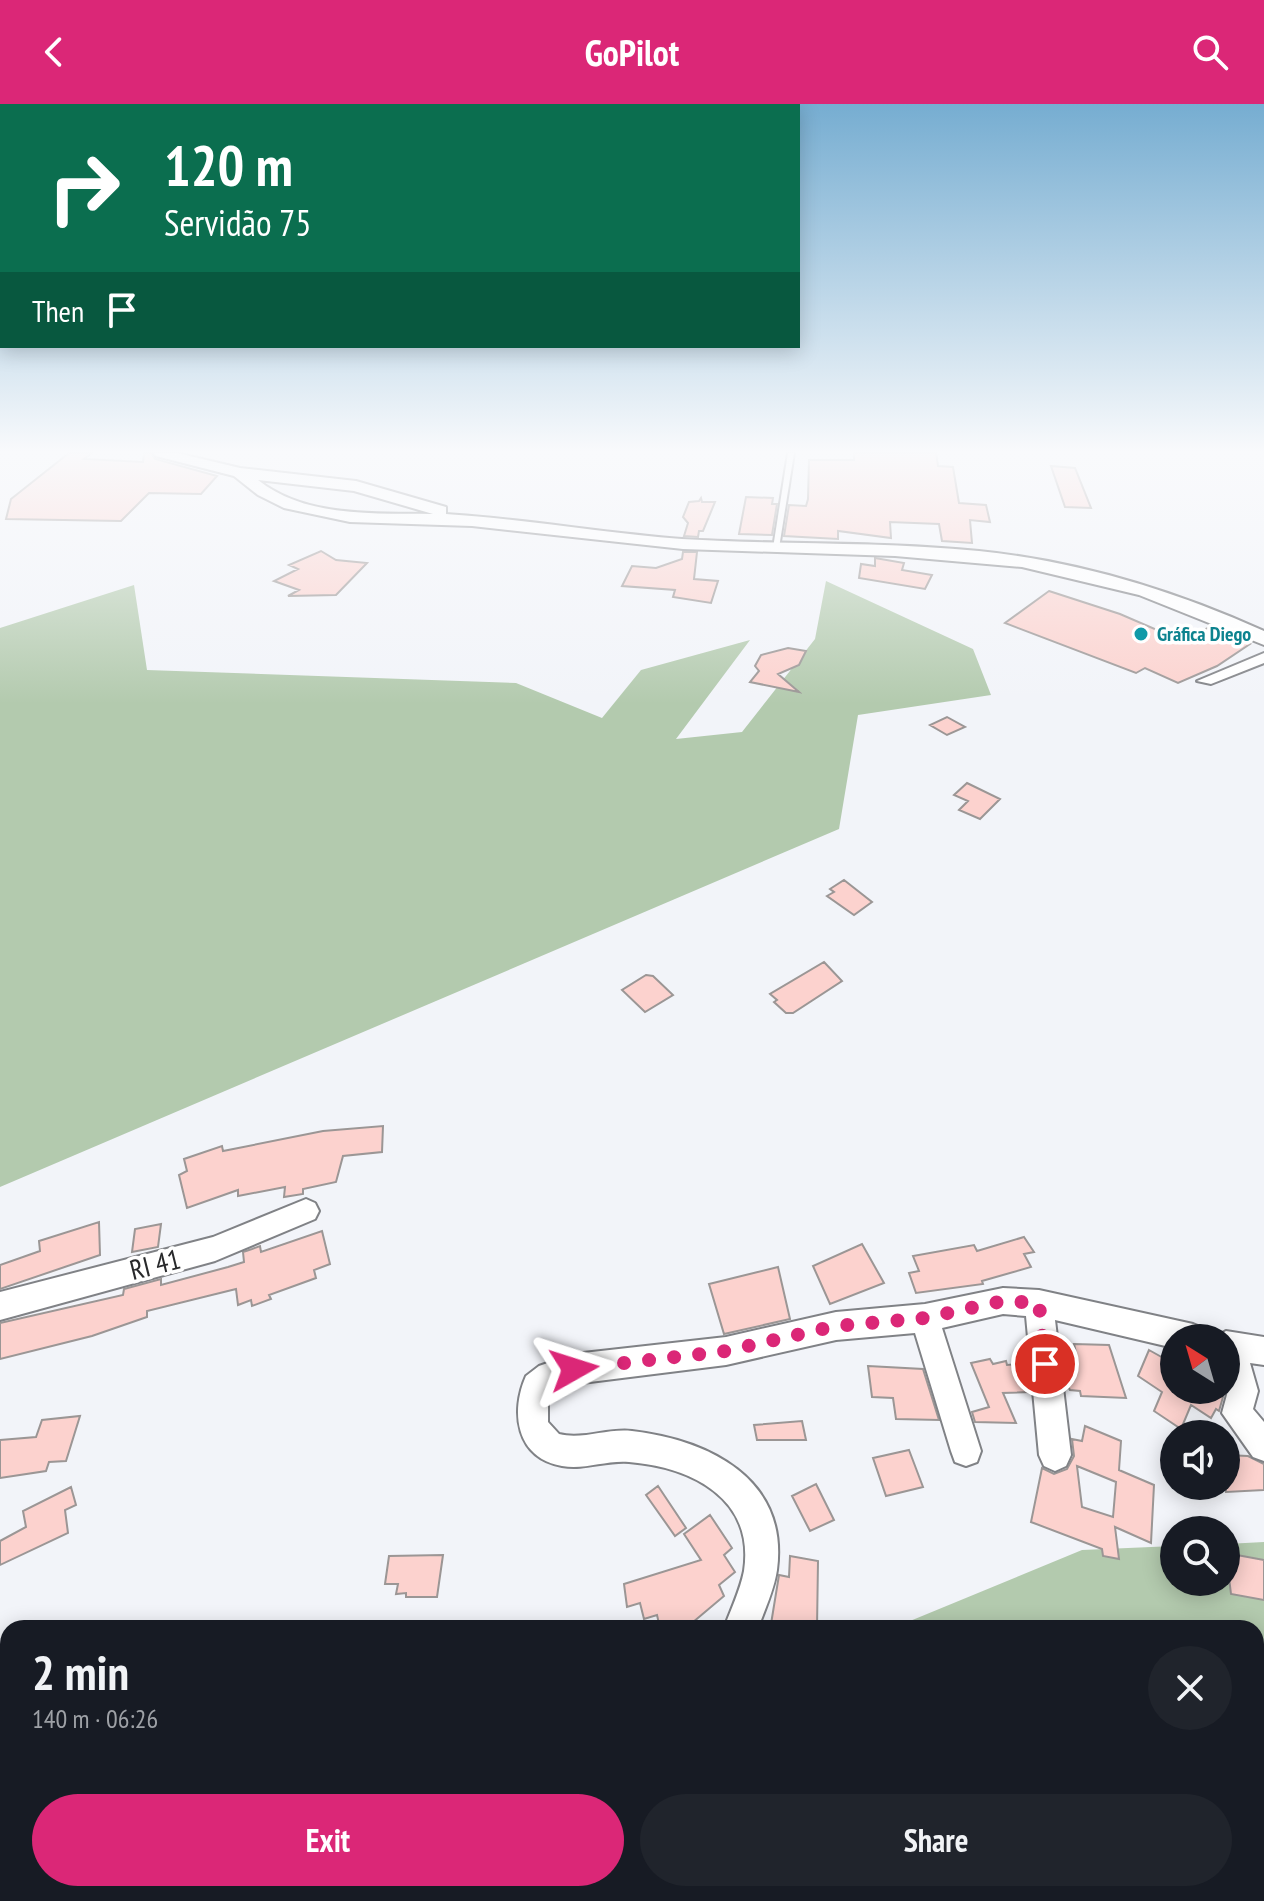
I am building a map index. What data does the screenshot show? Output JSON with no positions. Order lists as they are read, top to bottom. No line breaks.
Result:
{"streets":{"street":["RI 41"]},"places":["Gráfica Diego"],"north":"top left","page":{"header":"GoPilot","turn":["120 m","Servidão 75"],"then":"Then","heading":["2 min","140 m · 06:26"],"buttons":["Exit","Share"]}}
